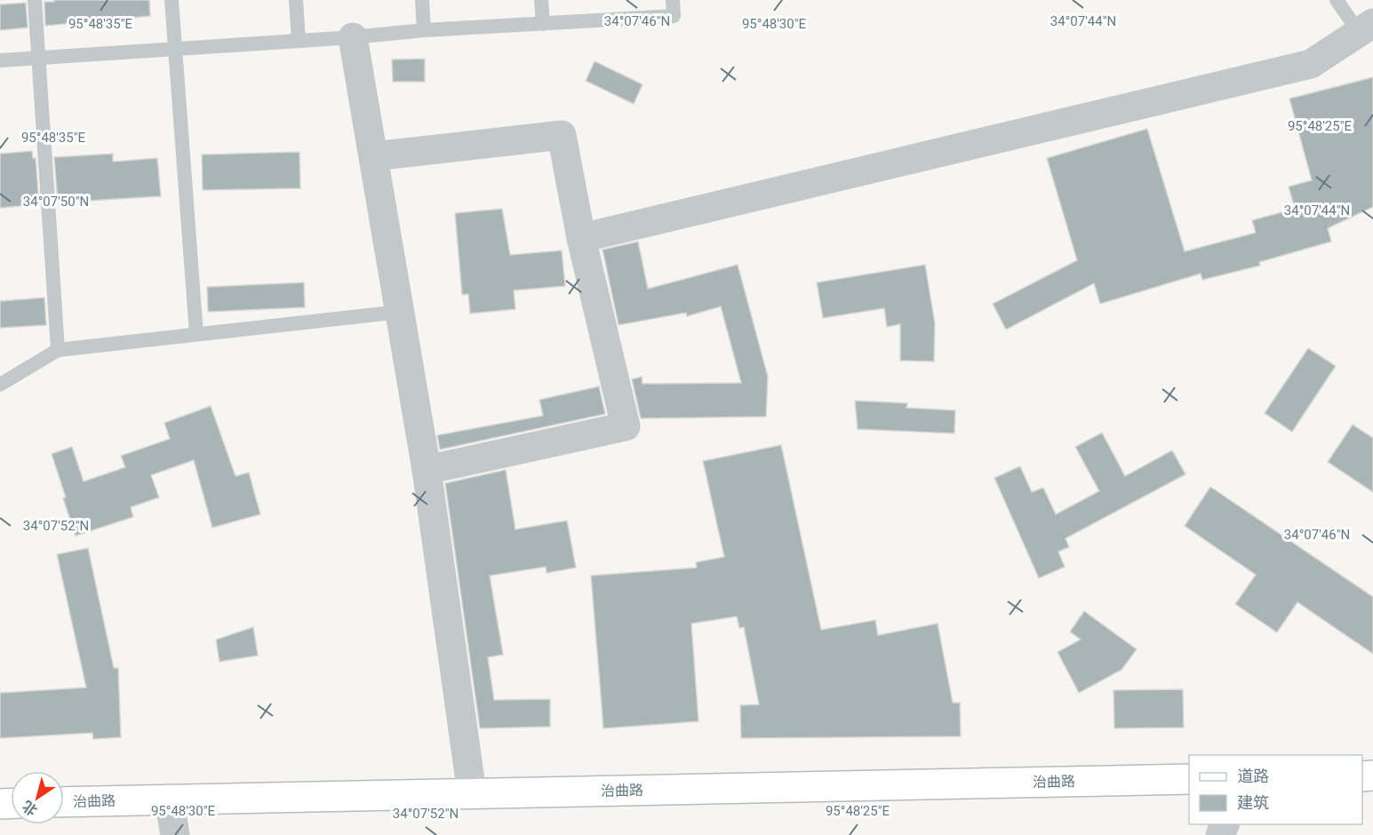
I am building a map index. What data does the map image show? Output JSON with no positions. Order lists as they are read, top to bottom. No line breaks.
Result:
{"streets":{"main road":["治曲路"]},"legend":["道路","建筑"],"north":"bottom left","coordinates":["34°07'46\"N","34°07'44\"N","95°48'35\"E","95°48'30\"E","95°48'25\"E","34°07'50\"N","34°07'52\"N"]}
